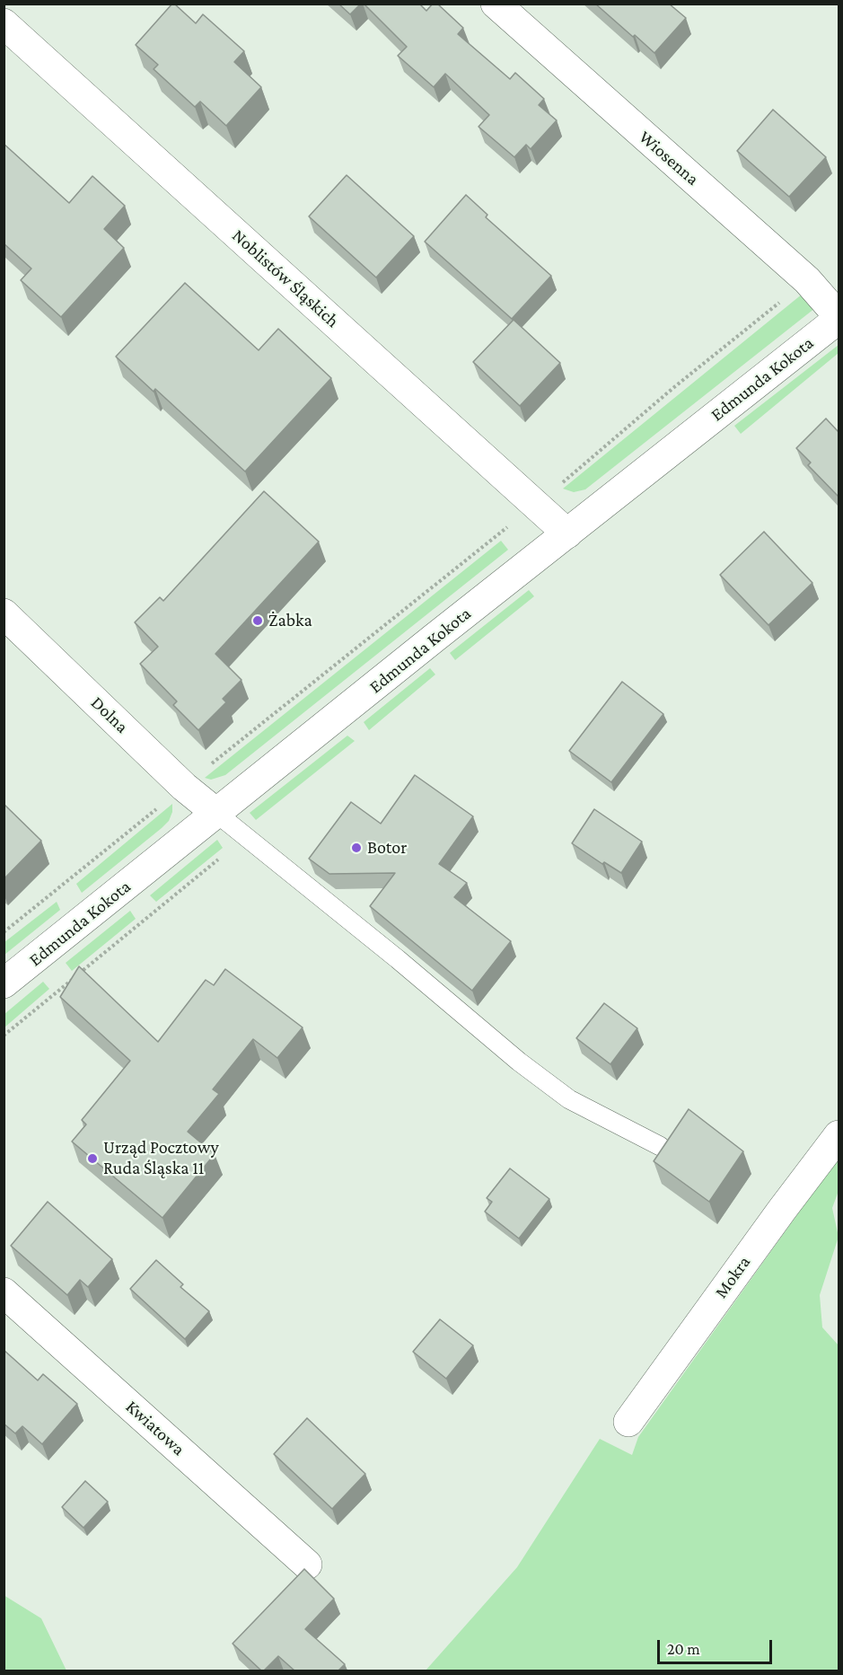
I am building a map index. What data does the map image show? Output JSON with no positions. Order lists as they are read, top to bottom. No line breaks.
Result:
{"streets":{"street":["Wiosenna","Noblistów Śląskich","Edmunda Kokota","Dolna","Mokra","Kwiatowa"]},"crossings":[["Wiosenna","Edmunda Kokota"],["Noblistów Śląskich","Edmunda Kokota"],["Edmunda Kokota","Dolna"]],"places":["Żabka","Botor","Urząd Pocztowy Ruda Śląska 11"],"scale_bar":"20 m"}
